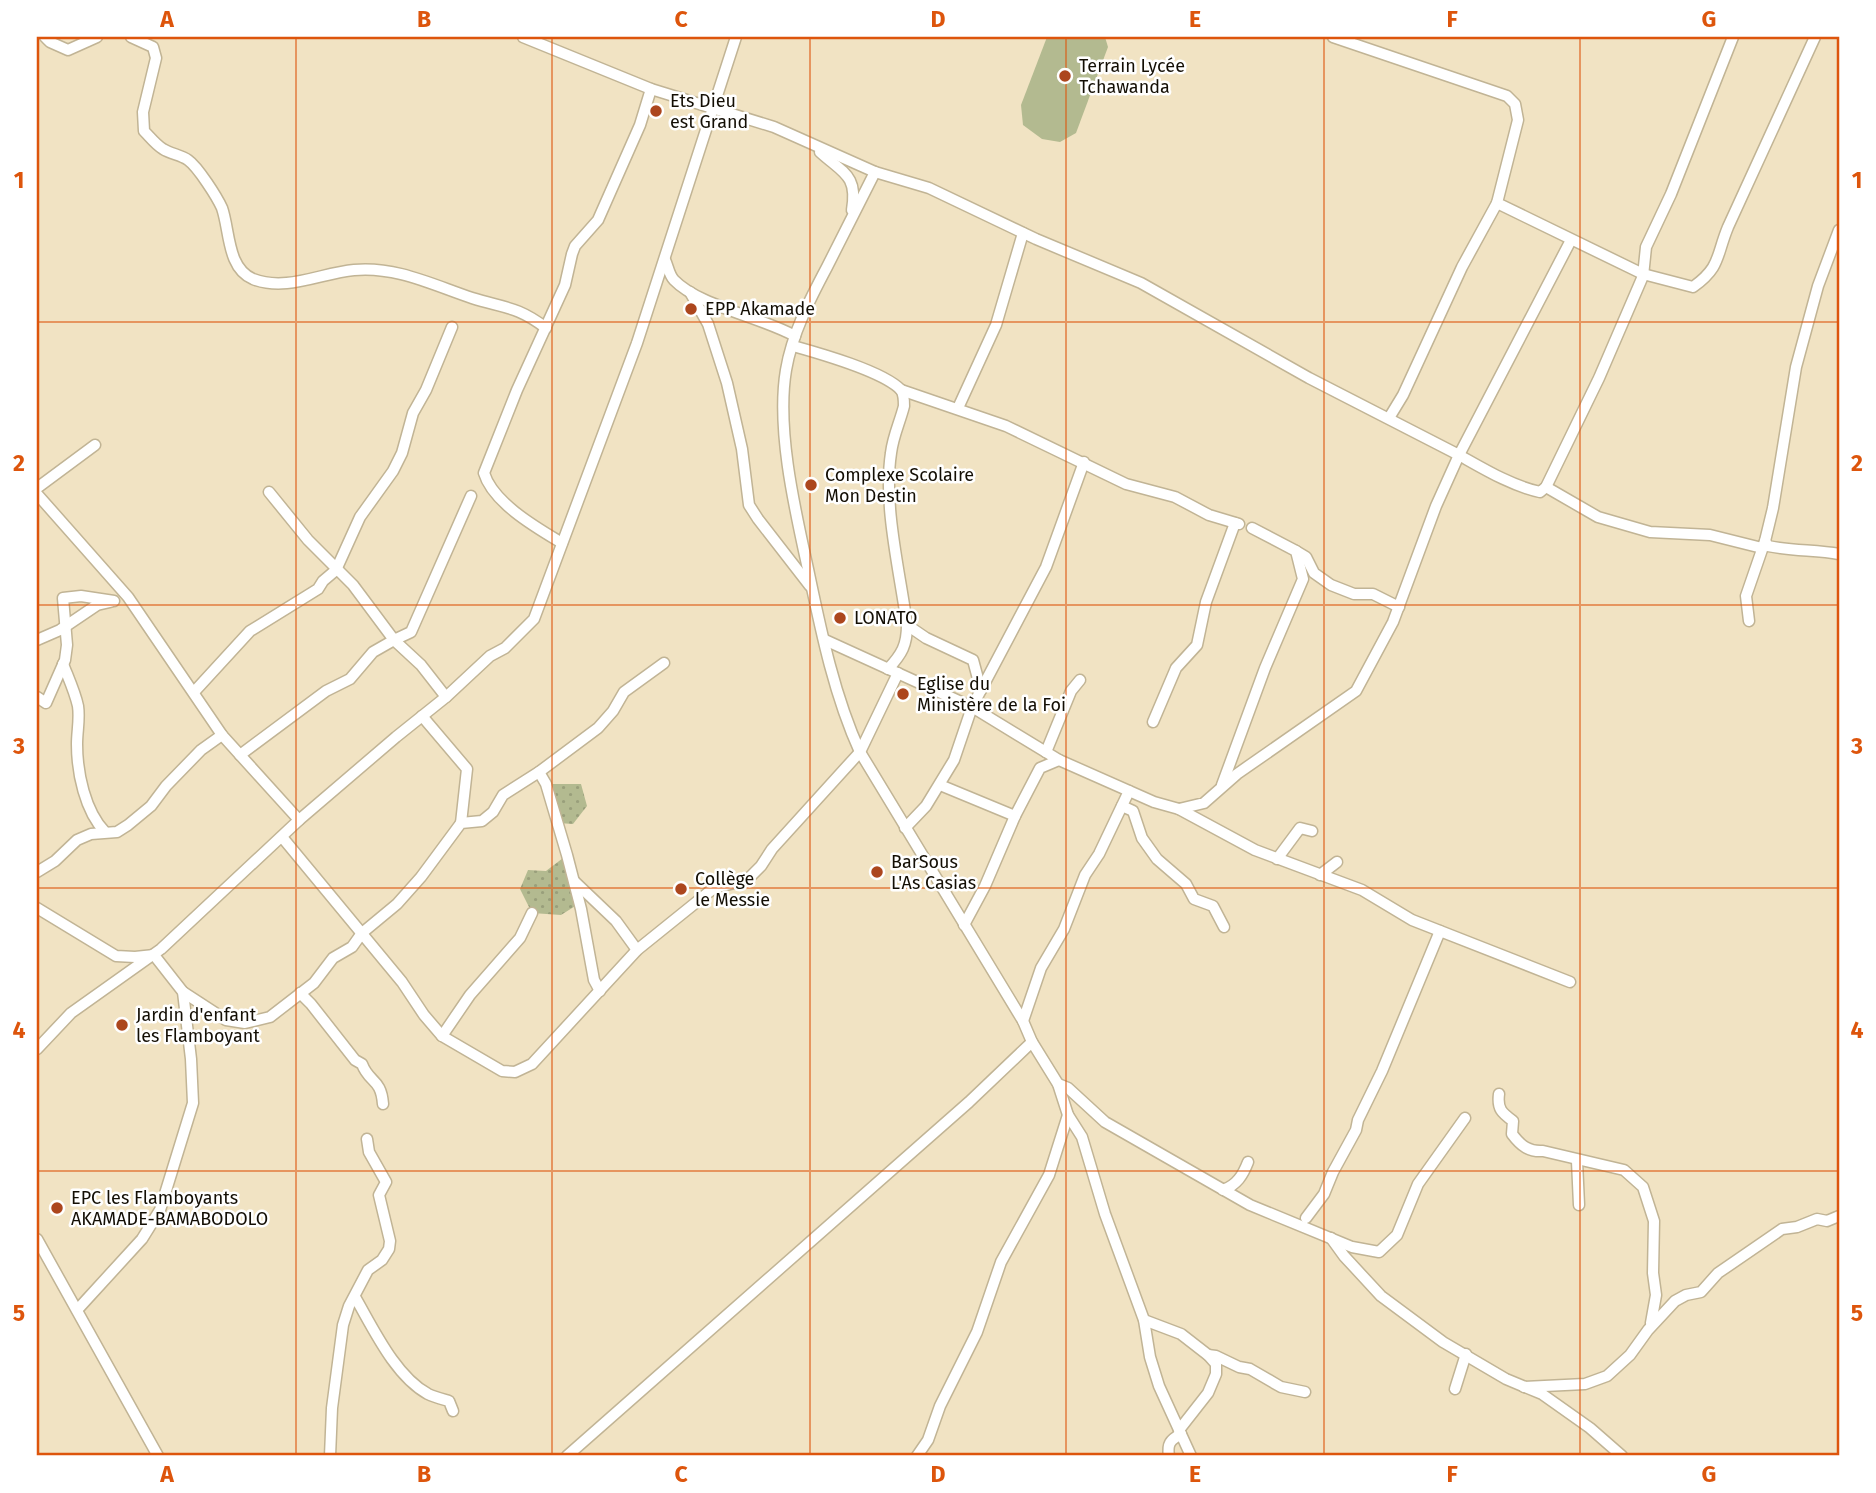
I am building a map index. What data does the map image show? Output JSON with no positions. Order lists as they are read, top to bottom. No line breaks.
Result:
{"places":["Terrain Lycée Tchawanda","Ets Dieu est Grand","EPP Akamade","Complexe Scolaire Mon Destin","LONATO","Eglise du Ministère de la Foi","BarSous L'As Casias","Collège le Messie","Jardin d'enfant les Flamboyant","EPC les Flamboyants AKAMADE-BAMABODOLO"],"grid":{"columns":["A","B","C","D","E","F","G"],"rows":["1","2","3","4","5"]}}
